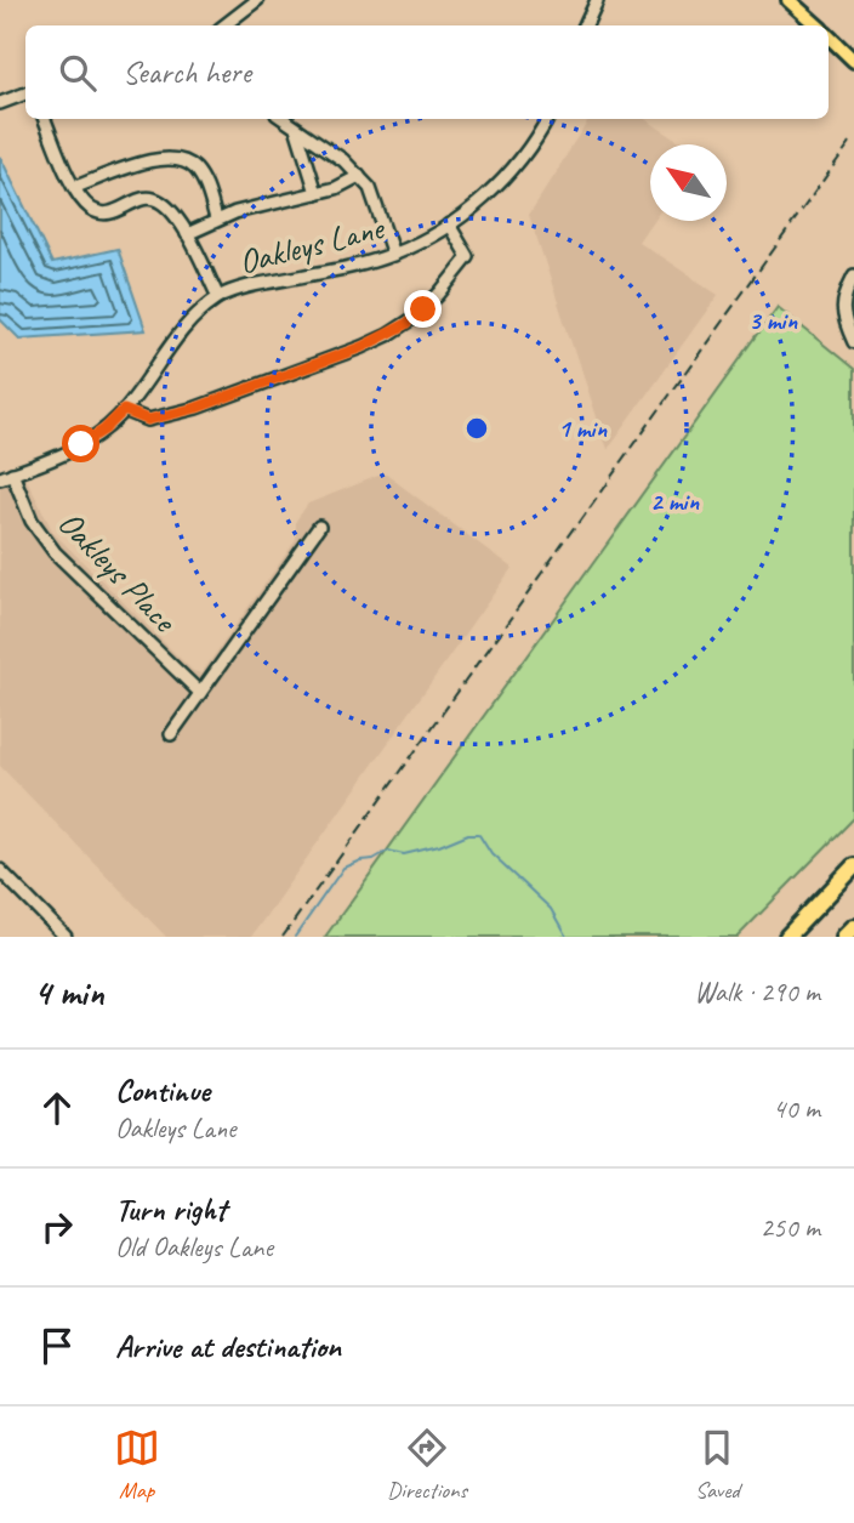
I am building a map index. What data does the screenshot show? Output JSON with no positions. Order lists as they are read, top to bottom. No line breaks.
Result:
{"streets":{"street":["Oakleys Lane","Oakleys Place"]},"crossings":[["Oakleys Lane","Oakleys Place"]],"north":"top left","page":{"search":"Search here","heading":["4 min","Walk · 290 m"],"list":[["Continue","Oakleys Lane","40 m"],["Turn right","Old Oakleys Lane","250 m"],"Arrive at destination"],"nav":["Map","Directions","Saved"]},"rings":["3 min","1 min","2 min"]}
